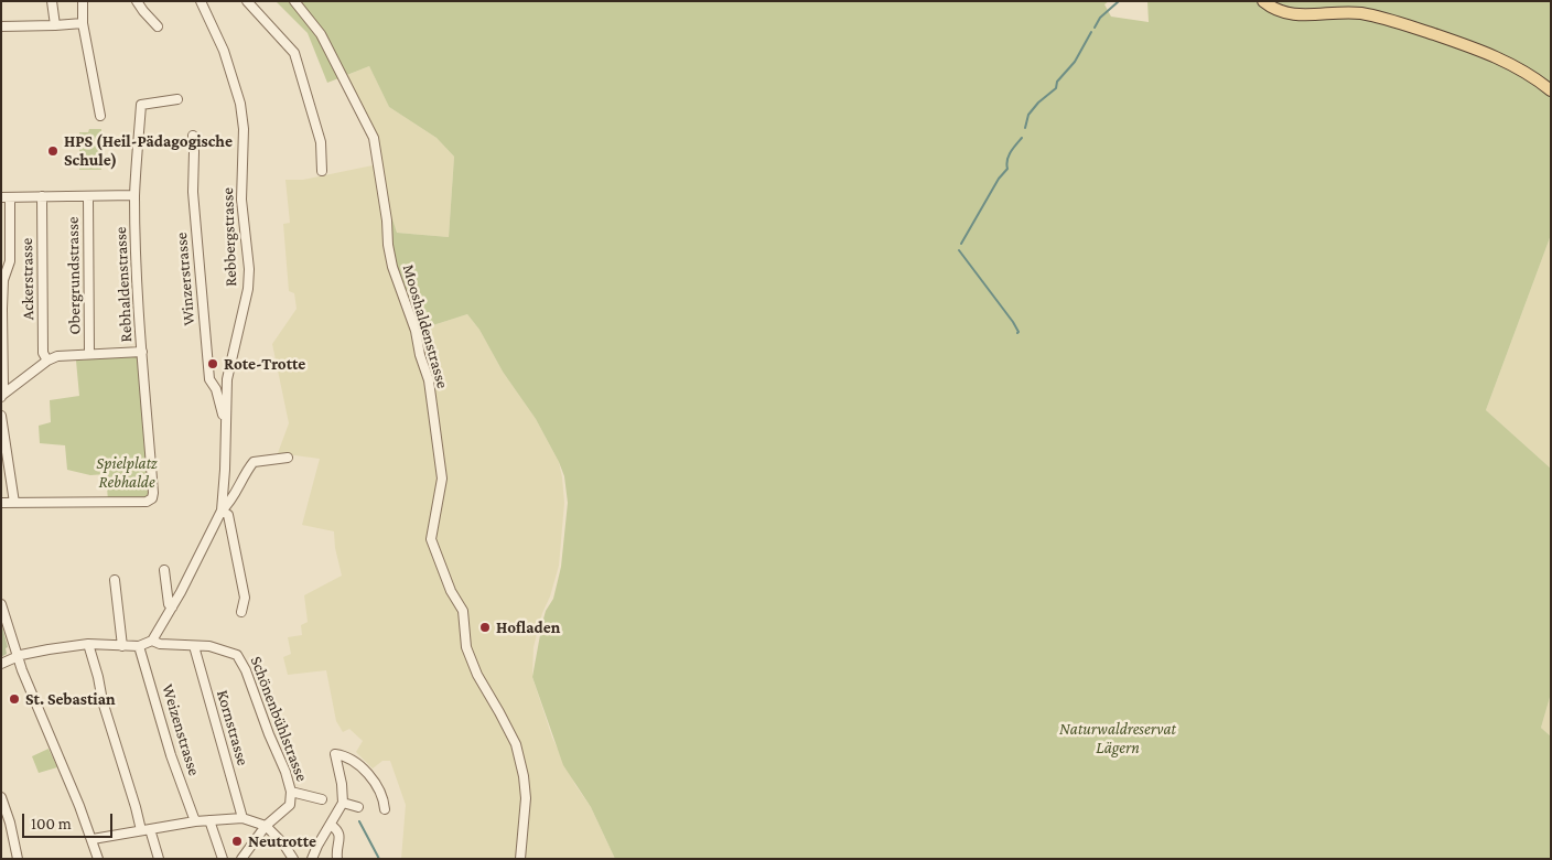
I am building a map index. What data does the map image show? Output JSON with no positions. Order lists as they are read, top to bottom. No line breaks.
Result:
{"streets":{"street":["Rebbergstrasse","Obergrundstrasse","Ackerstrasse","Winzerstrasse","Rebhaldenstrasse","Mooshaldenstrasse","Schönenbühlstrasse","Kornstrasse","Weizenstrasse"]},"crossings":[["Rebbergstrasse","Winzerstrasse"],["Rebbergstrasse","Schönenbühlstrasse"],["Schönenbühlstrasse","Kornstrasse"]],"parks":["Spielplatz Rebhalde","Naturwaldreservat Lägern"],"places":["HPS (Heil-Pädagogische Schule)","Rote-Trotte","Hofladen","St. Sebastian","Neutrotte"],"scale_bar":"100 m"}
